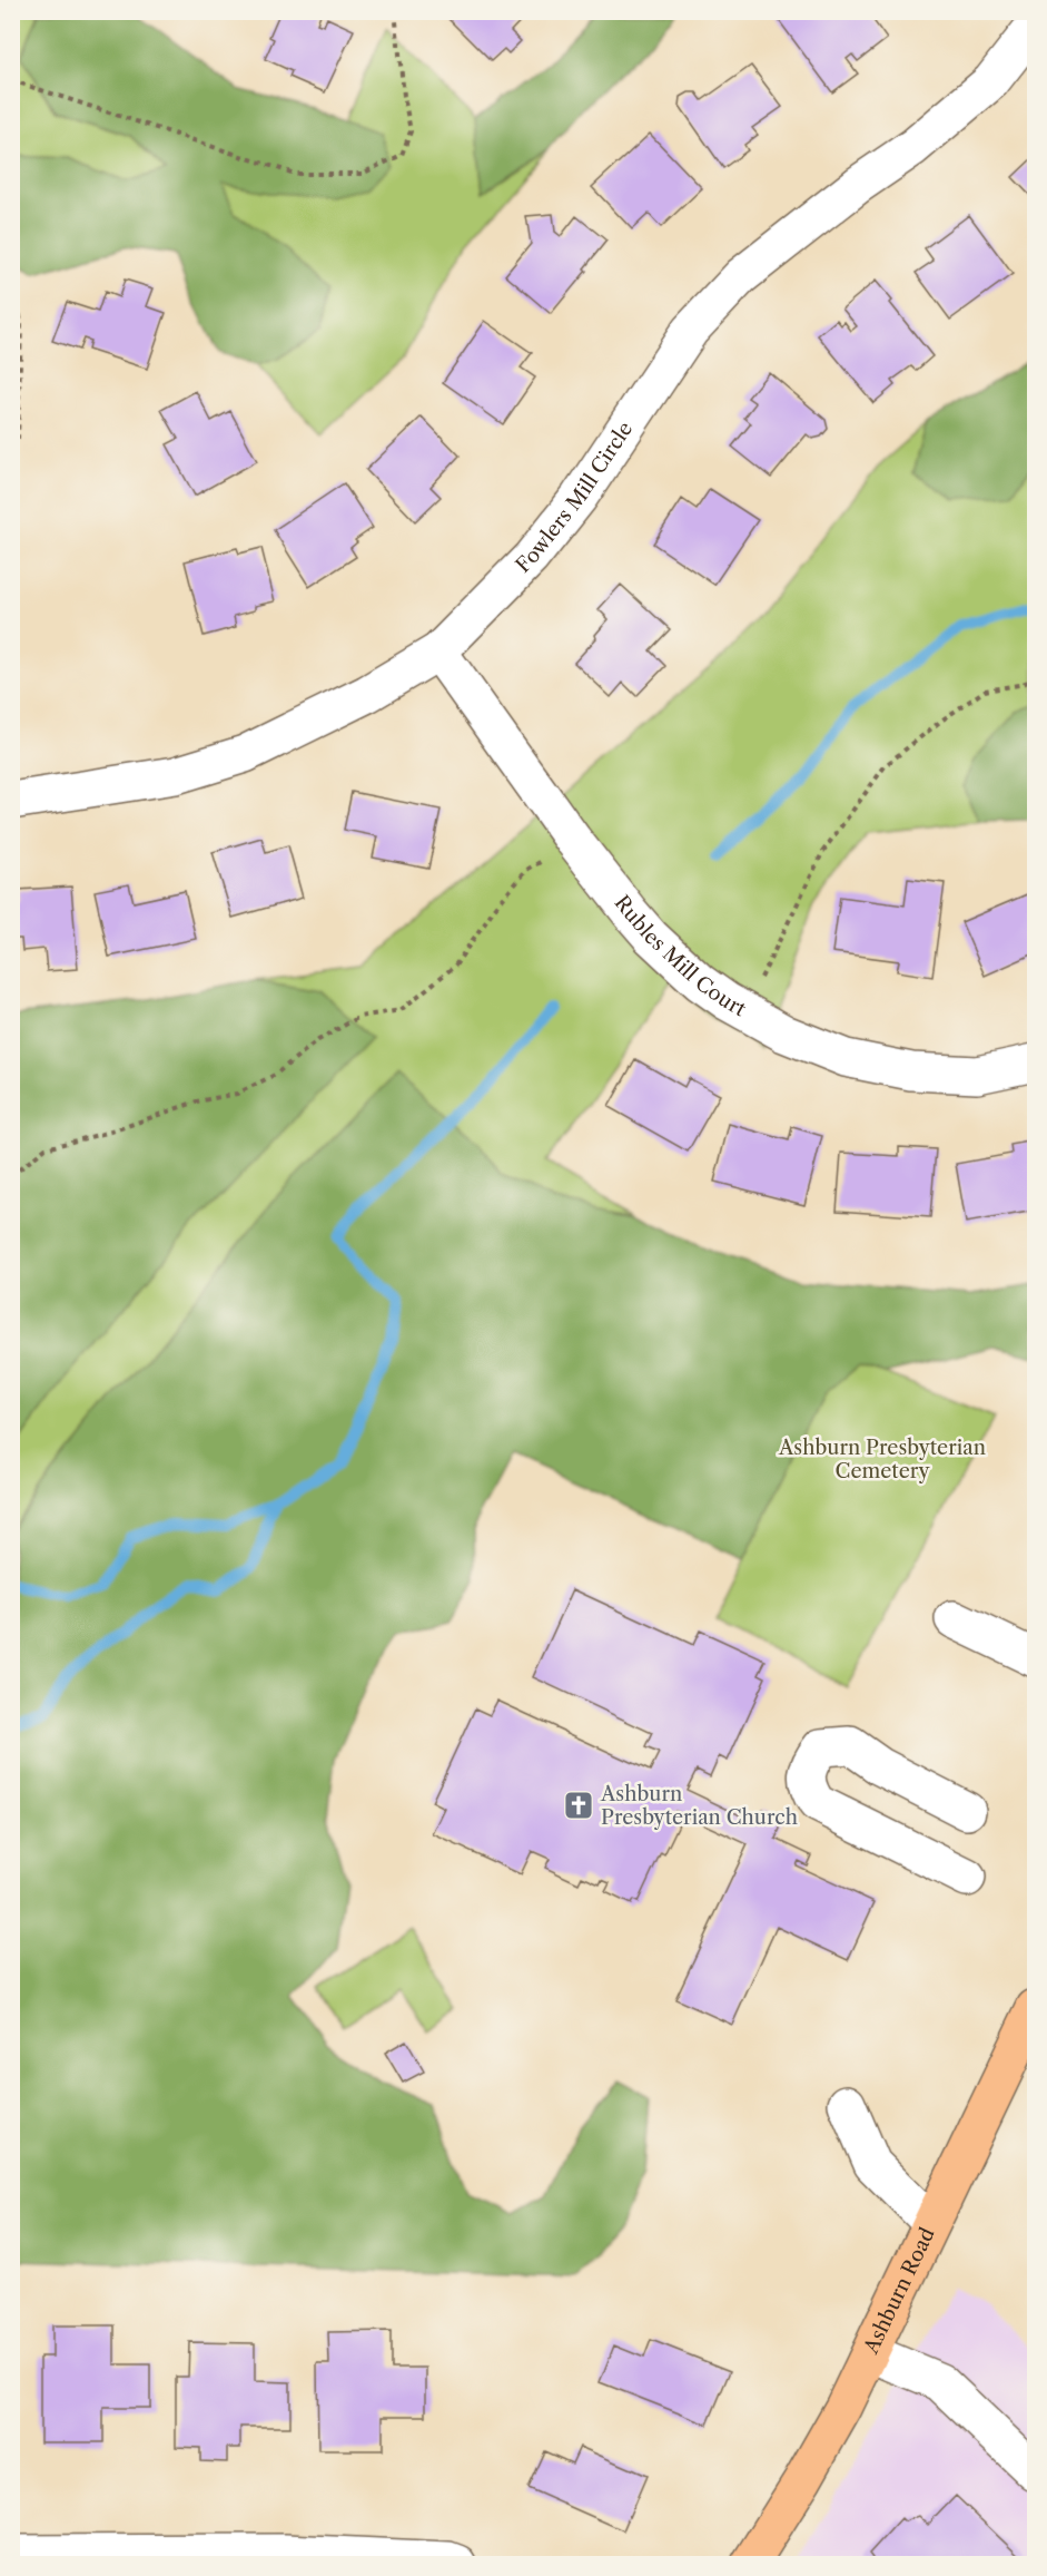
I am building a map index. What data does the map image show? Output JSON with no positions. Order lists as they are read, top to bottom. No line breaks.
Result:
{"streets":{"main road":["Ashburn Road"],"street":["Fowlers Mill Circle","Rubles Mill Court"]},"crossings":[["Fowlers Mill Circle","Rubles Mill Court"]],"parks":["Ashburn Presbyterian Cemetery"],"places":{"church":["Ashburn Presbyterian Church"]}}
